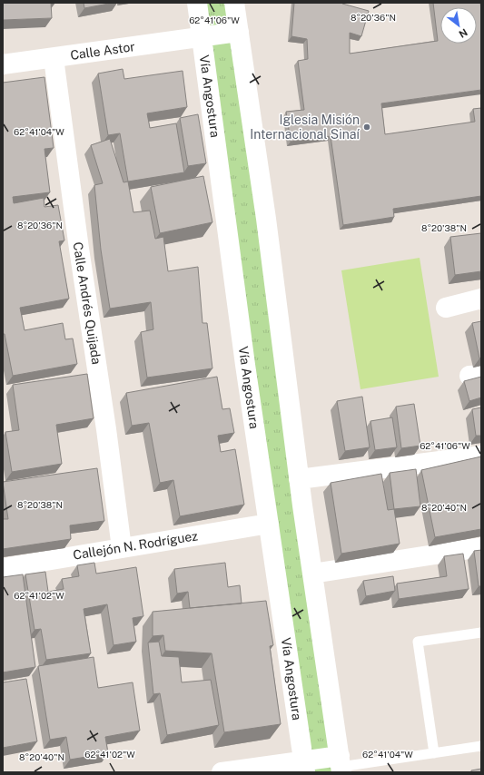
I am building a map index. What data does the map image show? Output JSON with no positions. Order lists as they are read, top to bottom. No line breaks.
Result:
{"streets":{"street":["Calle Astor","Vía Angostura","Calle Andrés Quijada","Callejón N. Rodríguez"]},"crossings":[["Calle Astor","Vía Angostura"],["Calle Astor","Calle Andrés Quijada"],["Vía Angostura","Callejón N. Rodríguez"],["Calle Andrés Quijada","Callejón N. Rodríguez"]],"places":["Iglesia Misión Internacional Sinaí"],"north":"bottom right","coordinates":["8°20'36\"N","62°41'06\"W","62°41'04\"W","8°20'38\"N","8°20'40\"N","62°41'02\"W"]}
